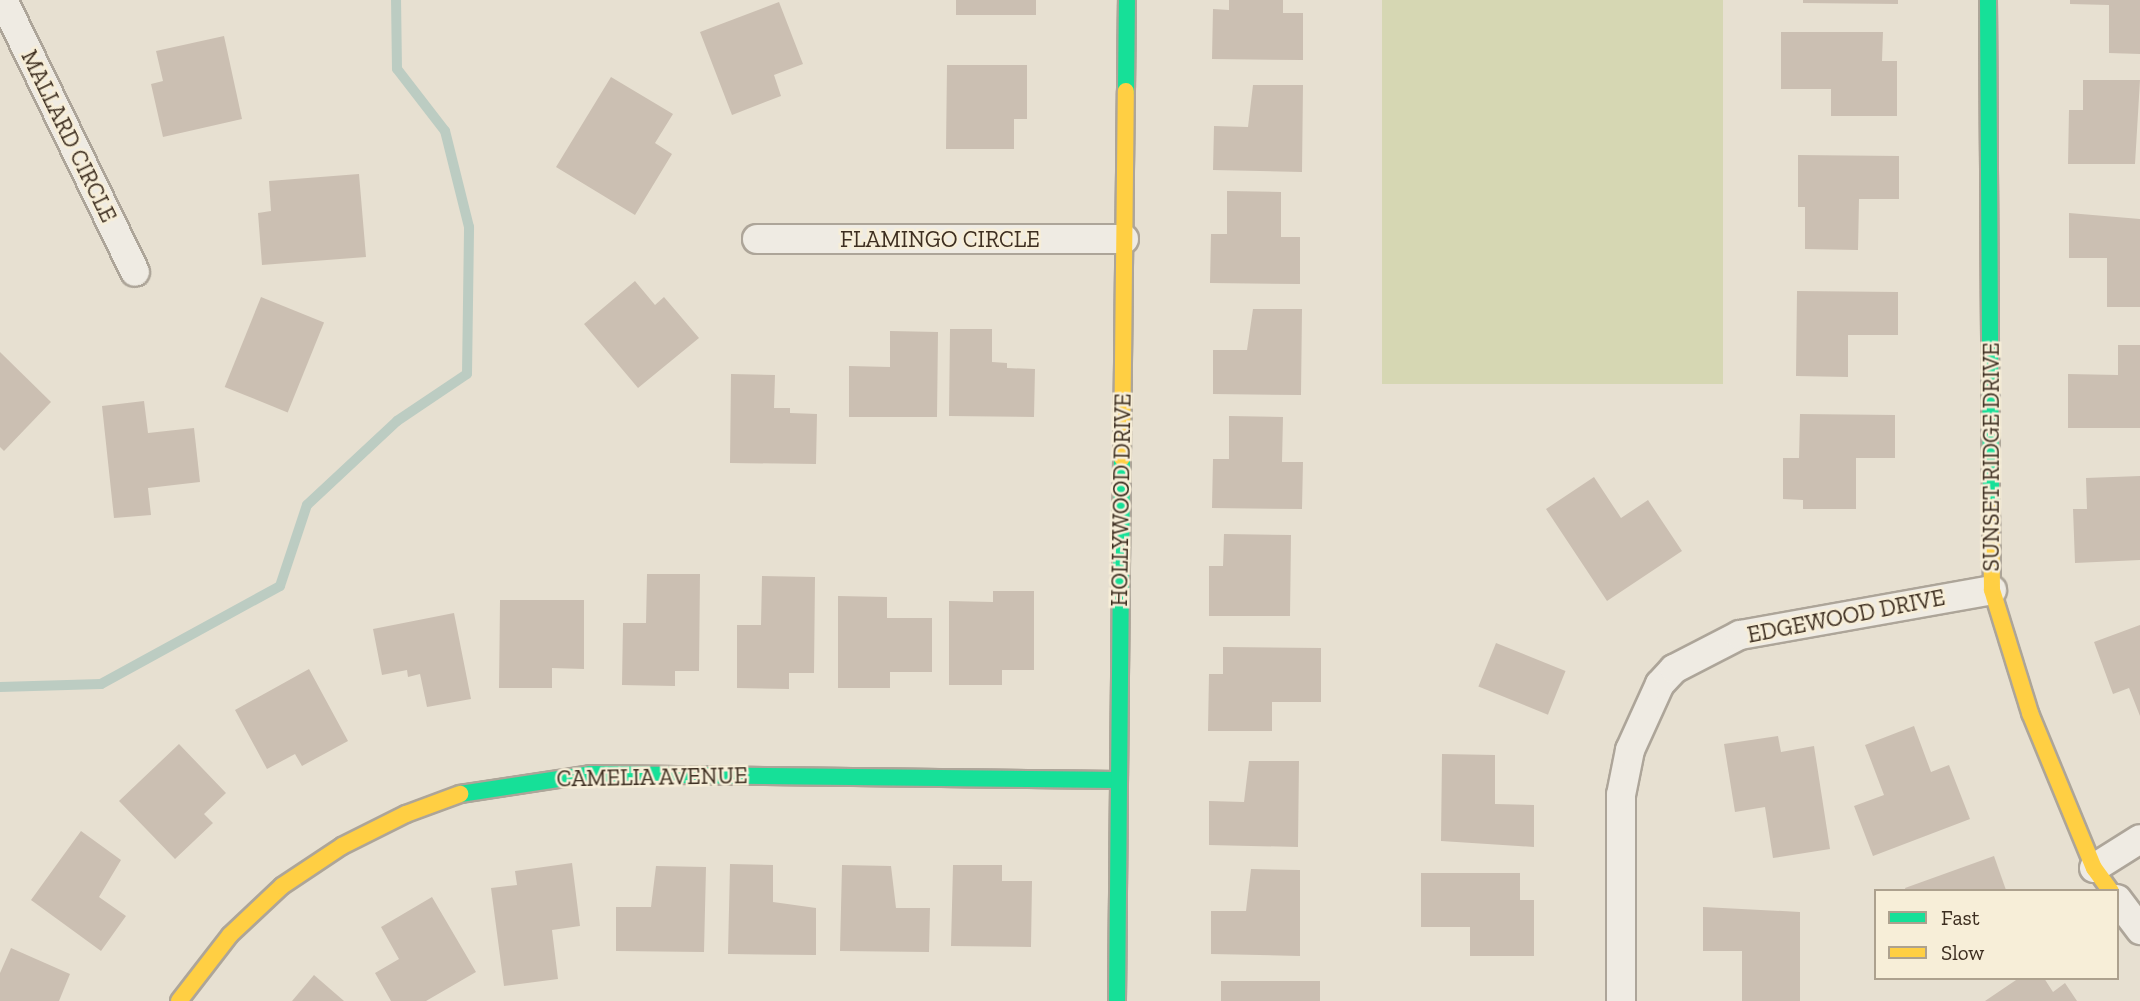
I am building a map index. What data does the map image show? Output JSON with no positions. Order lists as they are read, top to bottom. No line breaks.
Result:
{"streets":{"street":["MALLARD CIRCLE","FLAMINGO CIRCLE","SUNSET RIDGE DRIVE","HOLLYWOOD DRIVE","EDGEWOOD DRIVE","CAMELIA AVENUE"]},"crossings":[["FLAMINGO CIRCLE","HOLLYWOOD DRIVE"],["SUNSET RIDGE DRIVE","EDGEWOOD DRIVE"],["HOLLYWOOD DRIVE","CAMELIA AVENUE"]],"legend":["Fast","Slow"]}
